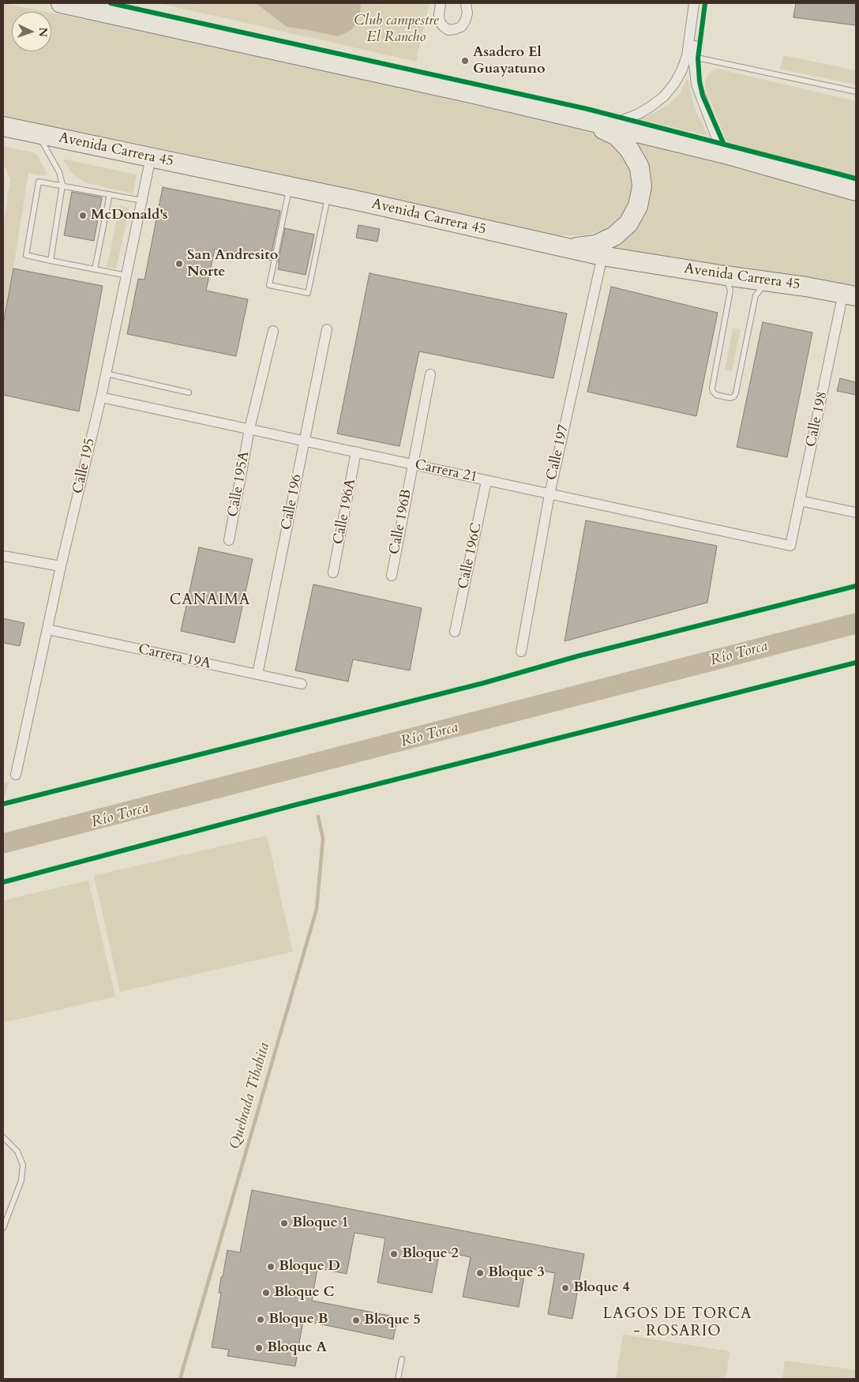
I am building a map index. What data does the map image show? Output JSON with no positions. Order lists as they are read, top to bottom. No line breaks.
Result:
{"streets":{"highway":["Avenida Carrera 45"],"street":["Calle 198","Calle 197","Calle 195","Carrera 21","Calle 195A","Calle 196","Calle 196A","Calle 196B","Calle 196C","Carrera 19A"]},"crossings":[["Avenida Carrera 45","Calle 198"],["Avenida Carrera 45","Calle 197"],["Avenida Carrera 45","Calle 195"],["Calle 198","Carrera 21"],["Calle 197","Carrera 21"],["Calle 195","Carrera 21"],["Calle 195","Carrera 19A"],["Carrera 21","Calle 195A"],["Carrera 21","Calle 196"],["Carrera 21","Calle 196A"],["Carrera 21","Calle 196B"],["Carrera 21","Calle 196C"],["Calle 196","Carrera 19A"]],"districts":["CANAIMA","LAGOS DE TORCA - ROSARIO"],"water":["Río Torca","Quebrada Tibabita"],"parks":["Club campestre El Rancho"],"places":["Asadero El Guayatuno","McDonald's","San Andresito Norte","Bloque 1","Bloque 2","Bloque D","Bloque 3","Bloque 4","Bloque C","Bloque B","Bloque 5","Bloque A"],"north":"right"}
